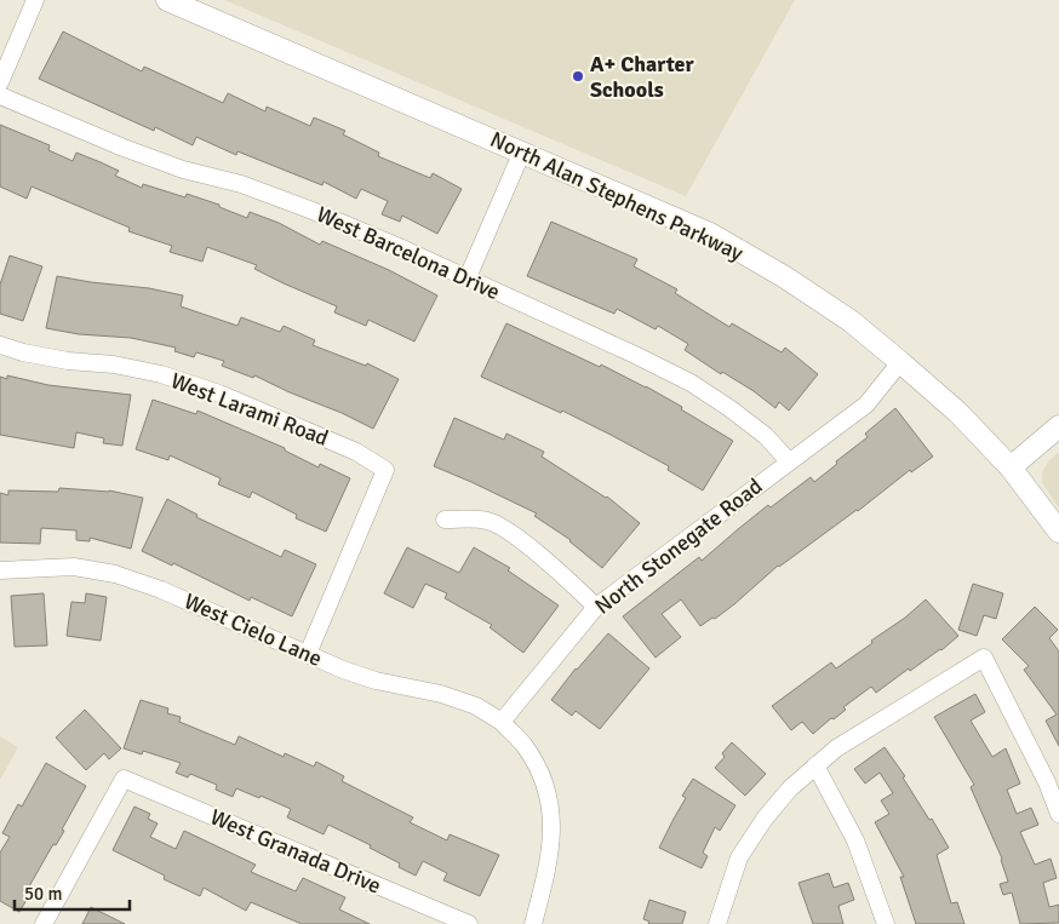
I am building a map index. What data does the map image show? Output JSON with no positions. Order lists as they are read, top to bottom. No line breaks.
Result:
{"streets":{"street":["North Alan Stephens Parkway","West Barcelona Drive","West Larami Road","North Stonegate Road","West Cielo Lane","West Granada Drive"]},"crossings":[["North Alan Stephens Parkway","North Stonegate Road"],["West Barcelona Drive","North Stonegate Road"],["West Larami Road","West Cielo Lane"],["North Stonegate Road","West Cielo Lane"]],"places":["A+ Charter Schools"],"scale_bar":"50 m"}
